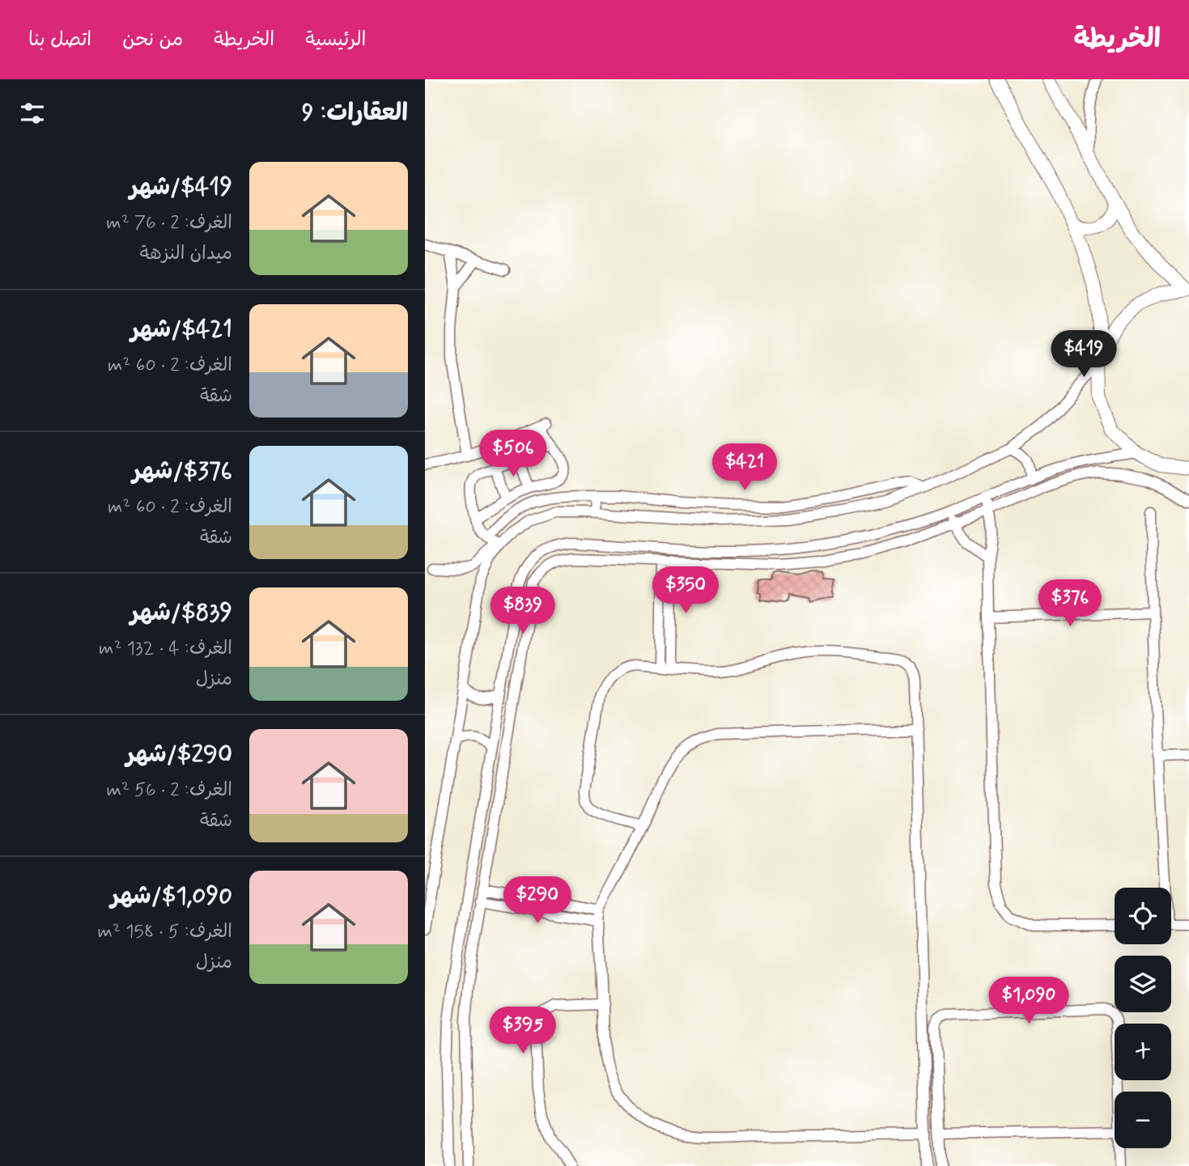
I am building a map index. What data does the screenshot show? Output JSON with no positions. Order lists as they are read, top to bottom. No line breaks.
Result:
{"page":{"header":"الخريطة","nav":["الرئيسية","الخريطة","من نحن","اتصل بنا"],"heading":"العقارات: 9","list":[{"name":"$419/شهر","note":"الغرف: 2 · 76 m² · ميدان النزهة"},{"name":"$421/شهر","note":"الغرف: 2 · 60 m² · شقة"},{"name":"$376/شهر","note":"الغرف: 2 · 60 m² · شقة"},{"name":"$839/شهر","note":"الغرف: 4 · 132 m² · منزل"},{"name":"$290/شهر","note":"الغرف: 2 · 56 m² · شقة"},{"name":"$1,090/شهر","note":"الغرف: 5 · 158 m² · منزل"}],"price":["$419","$506","$421","$350","$376","$839","$290","$1,090","$395"],"map_buttons":["+","−"]}}
